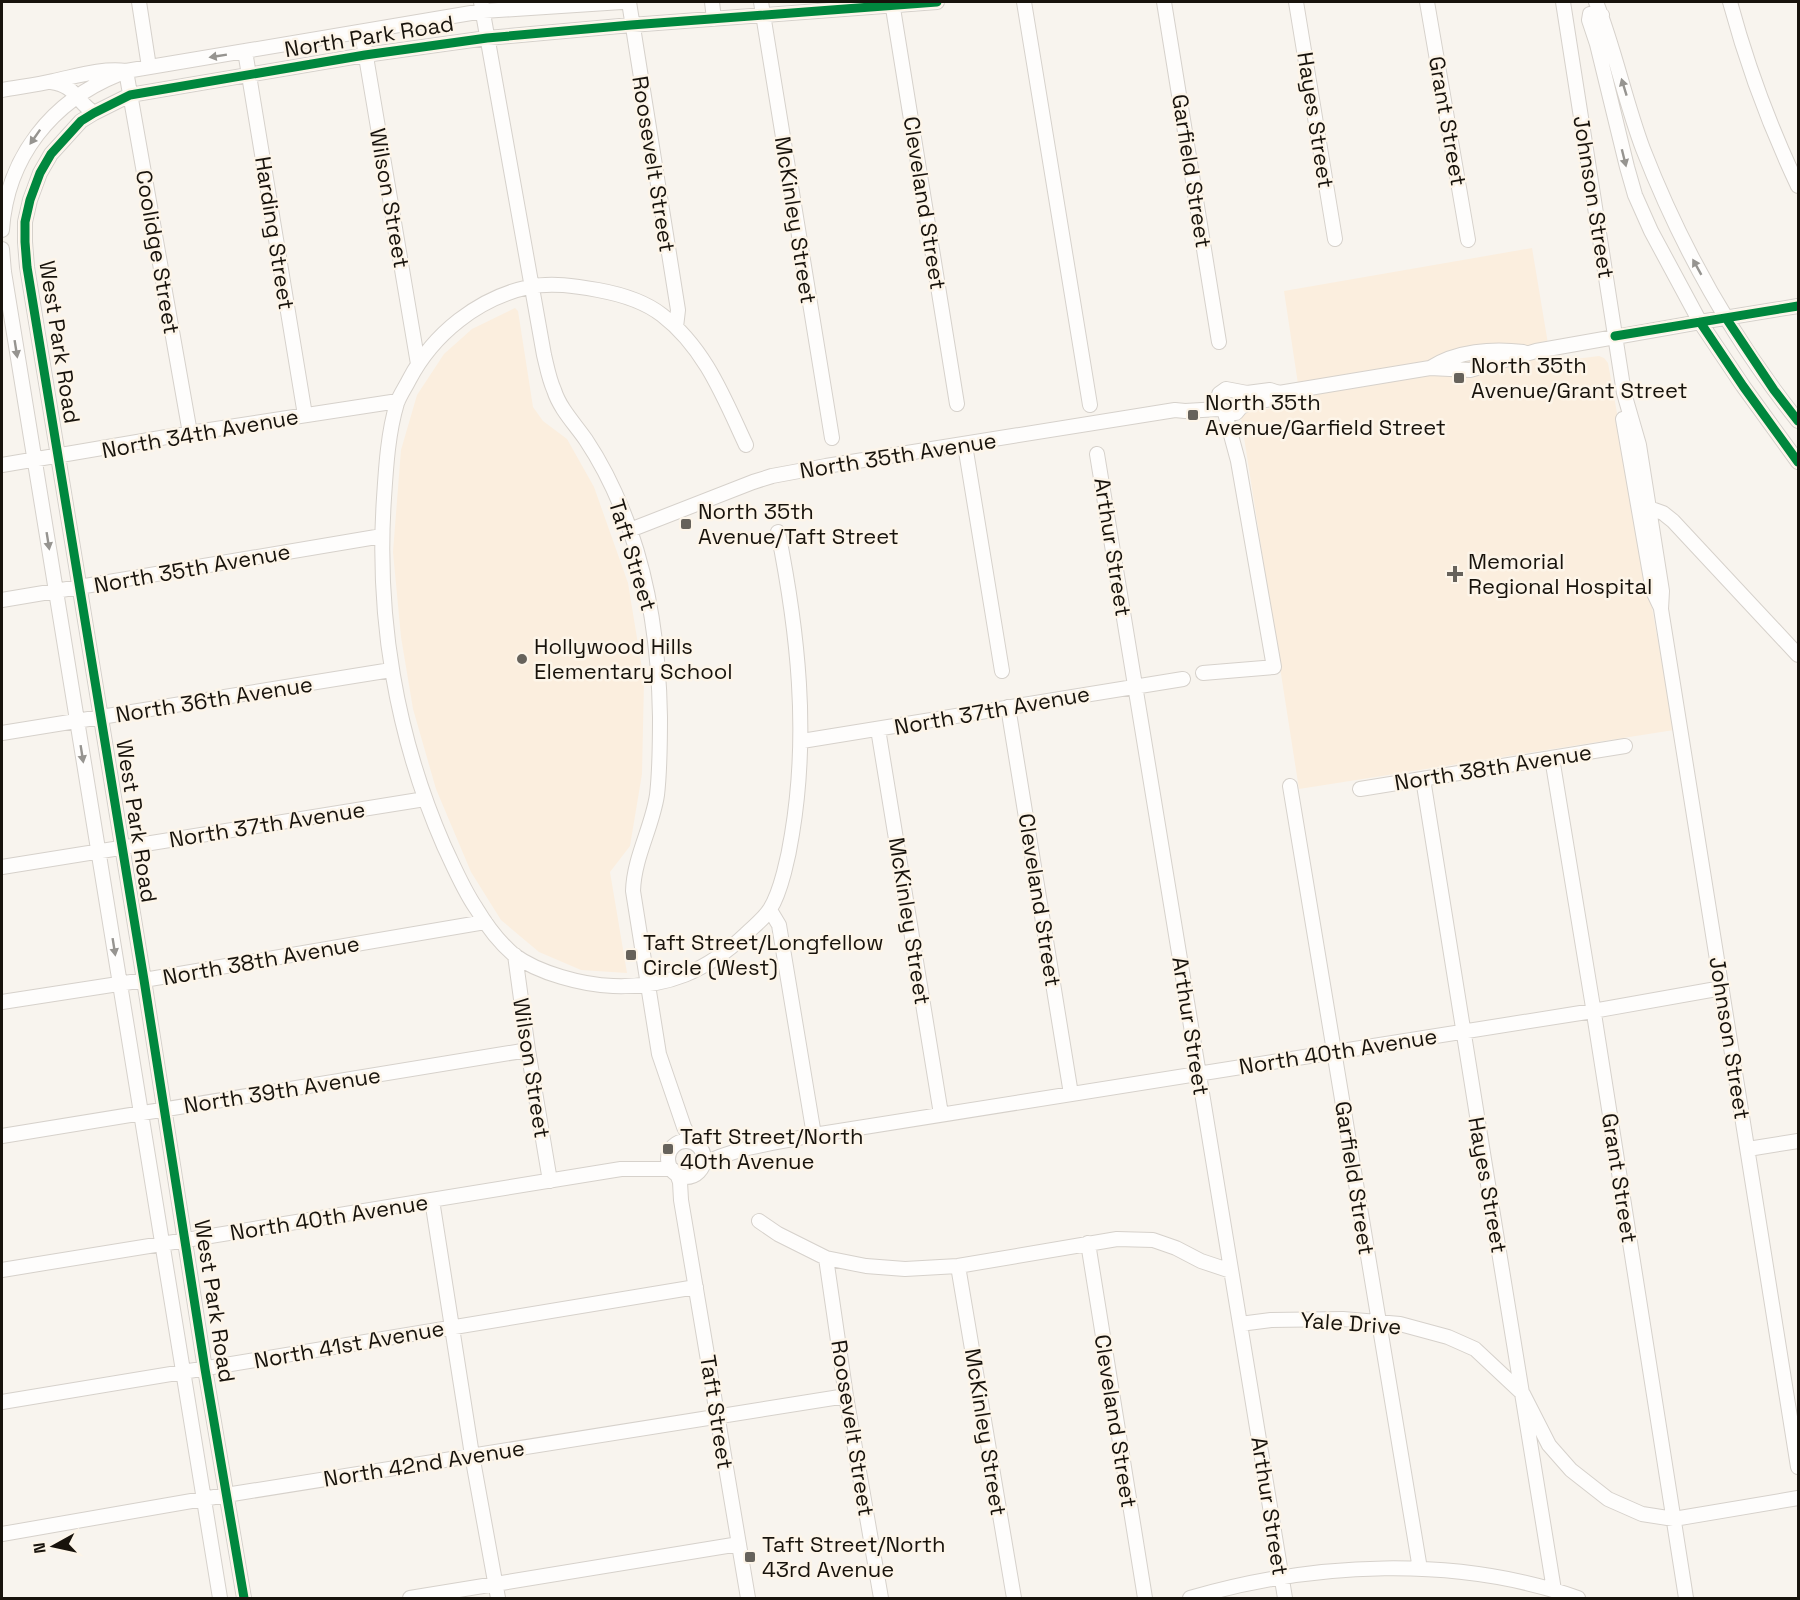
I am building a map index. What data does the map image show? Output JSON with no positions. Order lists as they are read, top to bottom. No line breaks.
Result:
{"streets":{"street":["North Park Road","Hayes Street","Grant Street","Roosevelt Street","Garfield Street","Johnson Street","Wilson Street","Cleveland Street","McKinley Street","Harding Street","Coolidge Street","West Park Road","North 34th Avenue","North 35th Avenue","Arthur Street","Taft Street","North 36th Avenue","North 37th Avenue","North 38th Avenue","North 40th Avenue","North 39th Avenue","Yale Drive","North 41st Avenue","North 42nd Avenue"]},"crossings":[["North Park Road","Roosevelt Street"],["North Park Road","Wilson Street"],["North Park Road","Cleveland Street"],["North Park Road","McKinley Street"],["North Park Road","Harding Street"],["North Park Road","Coolidge Street"],["North Park Road","West Park Road"],["North Park Road","Taft Street"],["Hayes Street","North 38th Avenue"],["Hayes Street","North 40th Avenue"],["Hayes Street","Yale Drive"],["Grant Street","North 38th Avenue"],["Grant Street","North 40th Avenue"],["Grant Street","Yale Drive"],["Roosevelt Street","North 42nd Avenue"],["Garfield Street","North 40th Avenue"],["Garfield Street","Yale Drive"],["Johnson Street","North 35th Avenue"],["Johnson Street","North 40th Avenue"],["Wilson Street","North 40th Avenue"],["Wilson Street","North 39th Avenue"],["Cleveland Street","North 37th Avenue"],["Cleveland Street","North 40th Avenue"],["McKinley Street","North 37th Avenue"],["McKinley Street","North 40th Avenue"],["Harding Street","North 34th Avenue"],["Coolidge Street","West Park Road"],["Coolidge Street","North 34th Avenue"],["West Park Road","North 34th Avenue"],["West Park Road","North 35th Avenue"],["West Park Road","North 36th Avenue"],["West Park Road","North 37th Avenue"],["West Park Road","North 38th Avenue"],["West Park Road","North 40th Avenue"],["West Park Road","North 39th Avenue"],["West Park Road","North 41st Avenue"],["West Park Road","North 42nd Avenue"],["North 35th Avenue","Taft Street"],["Arthur Street","North 37th Avenue"],["Arthur Street","North 40th Avenue"],["Arthur Street","Yale Drive"],["Taft Street","North 40th Avenue"],["Taft Street","North 41st Avenue"],["Taft Street","North 42nd Avenue"]],"places":{"transit":["North 35th Avenue/Grant Street","North 35th Avenue/Garfield Street","North 35th Avenue/Taft Street","Taft Street/Longfellow Circle (West)","Taft Street/North 40th Avenue","Taft Street/North 43rd Avenue"],"health":["Memorial Regional Hospital"],"other":["Hollywood Hills Elementary School"]},"north":"left"}
